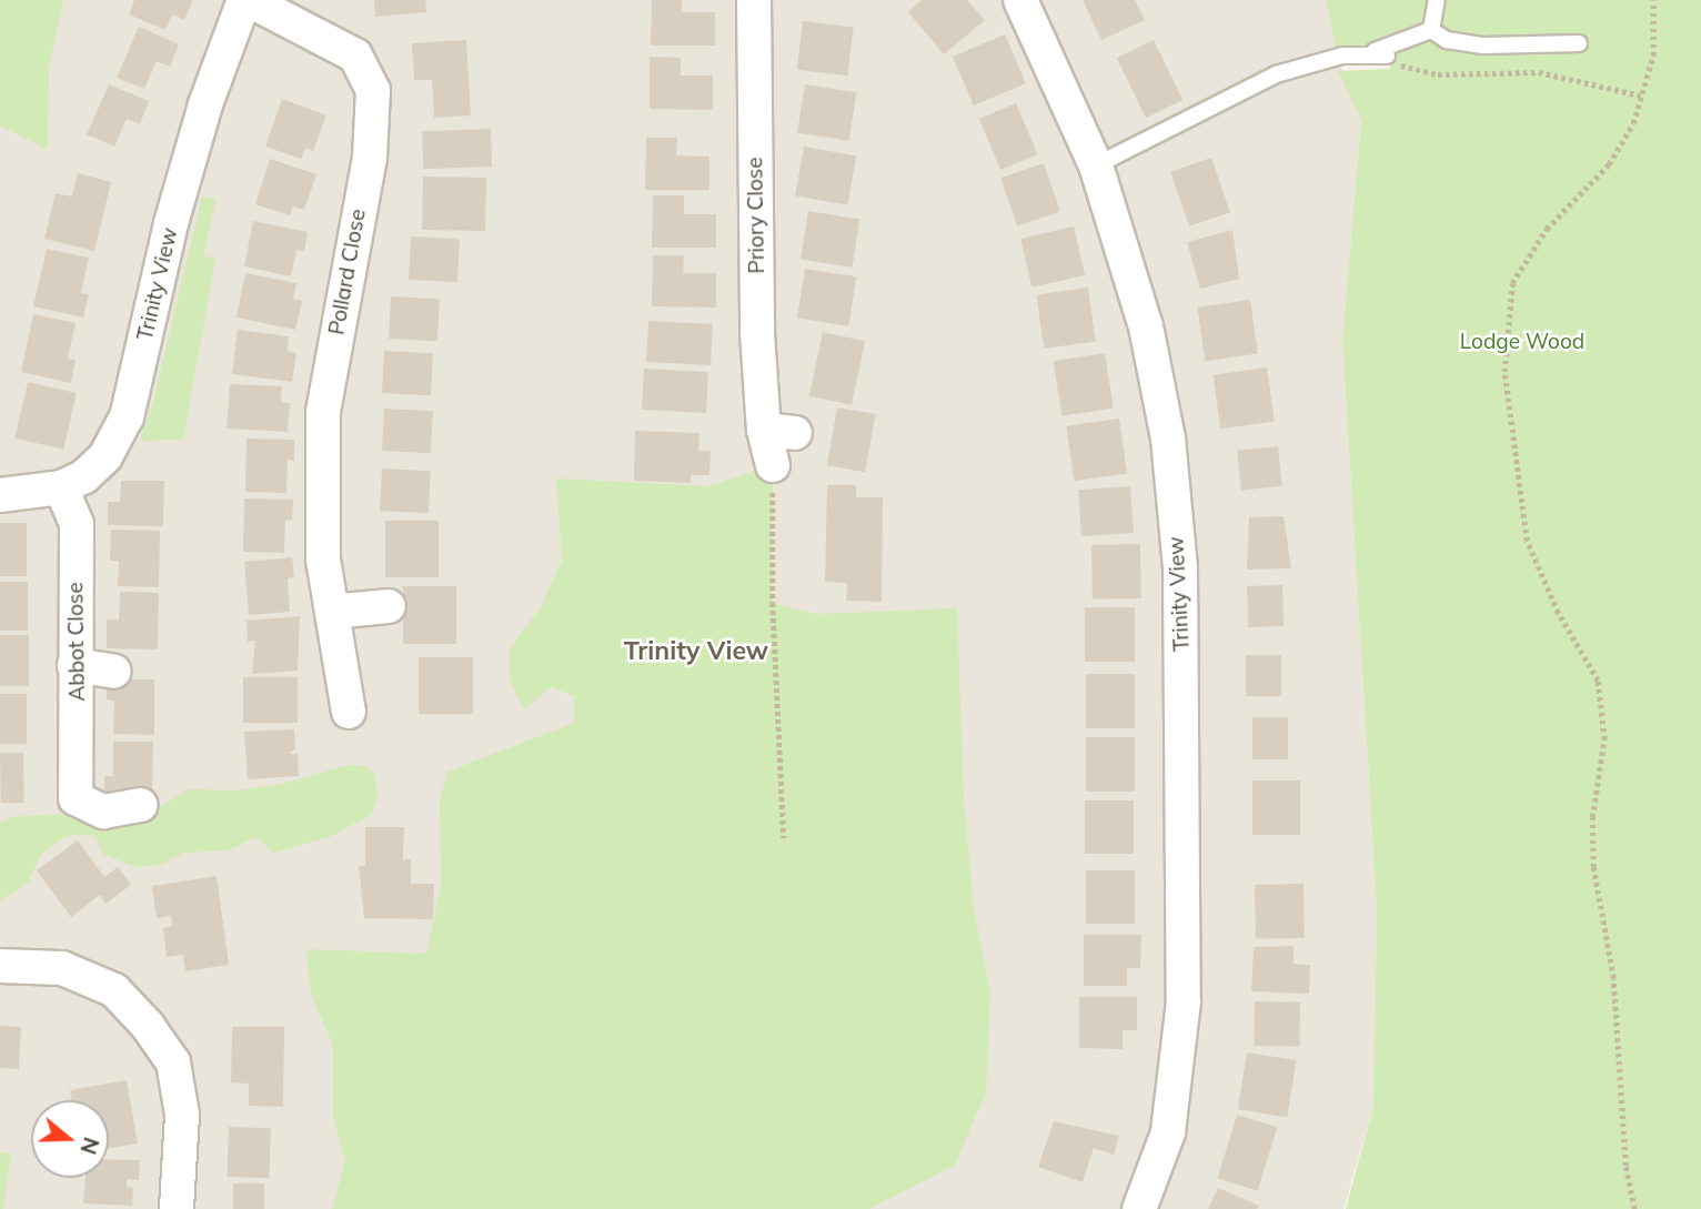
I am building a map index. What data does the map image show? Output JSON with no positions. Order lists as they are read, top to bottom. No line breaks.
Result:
{"streets":{"street":["Priory Close","Pollard Close","Trinity View","Abbot Close"]},"crossings":[["Pollard Close","Trinity View"],["Trinity View","Abbot Close"]],"districts":["Trinity View"],"parks":["Lodge Wood"],"north":"right"}
